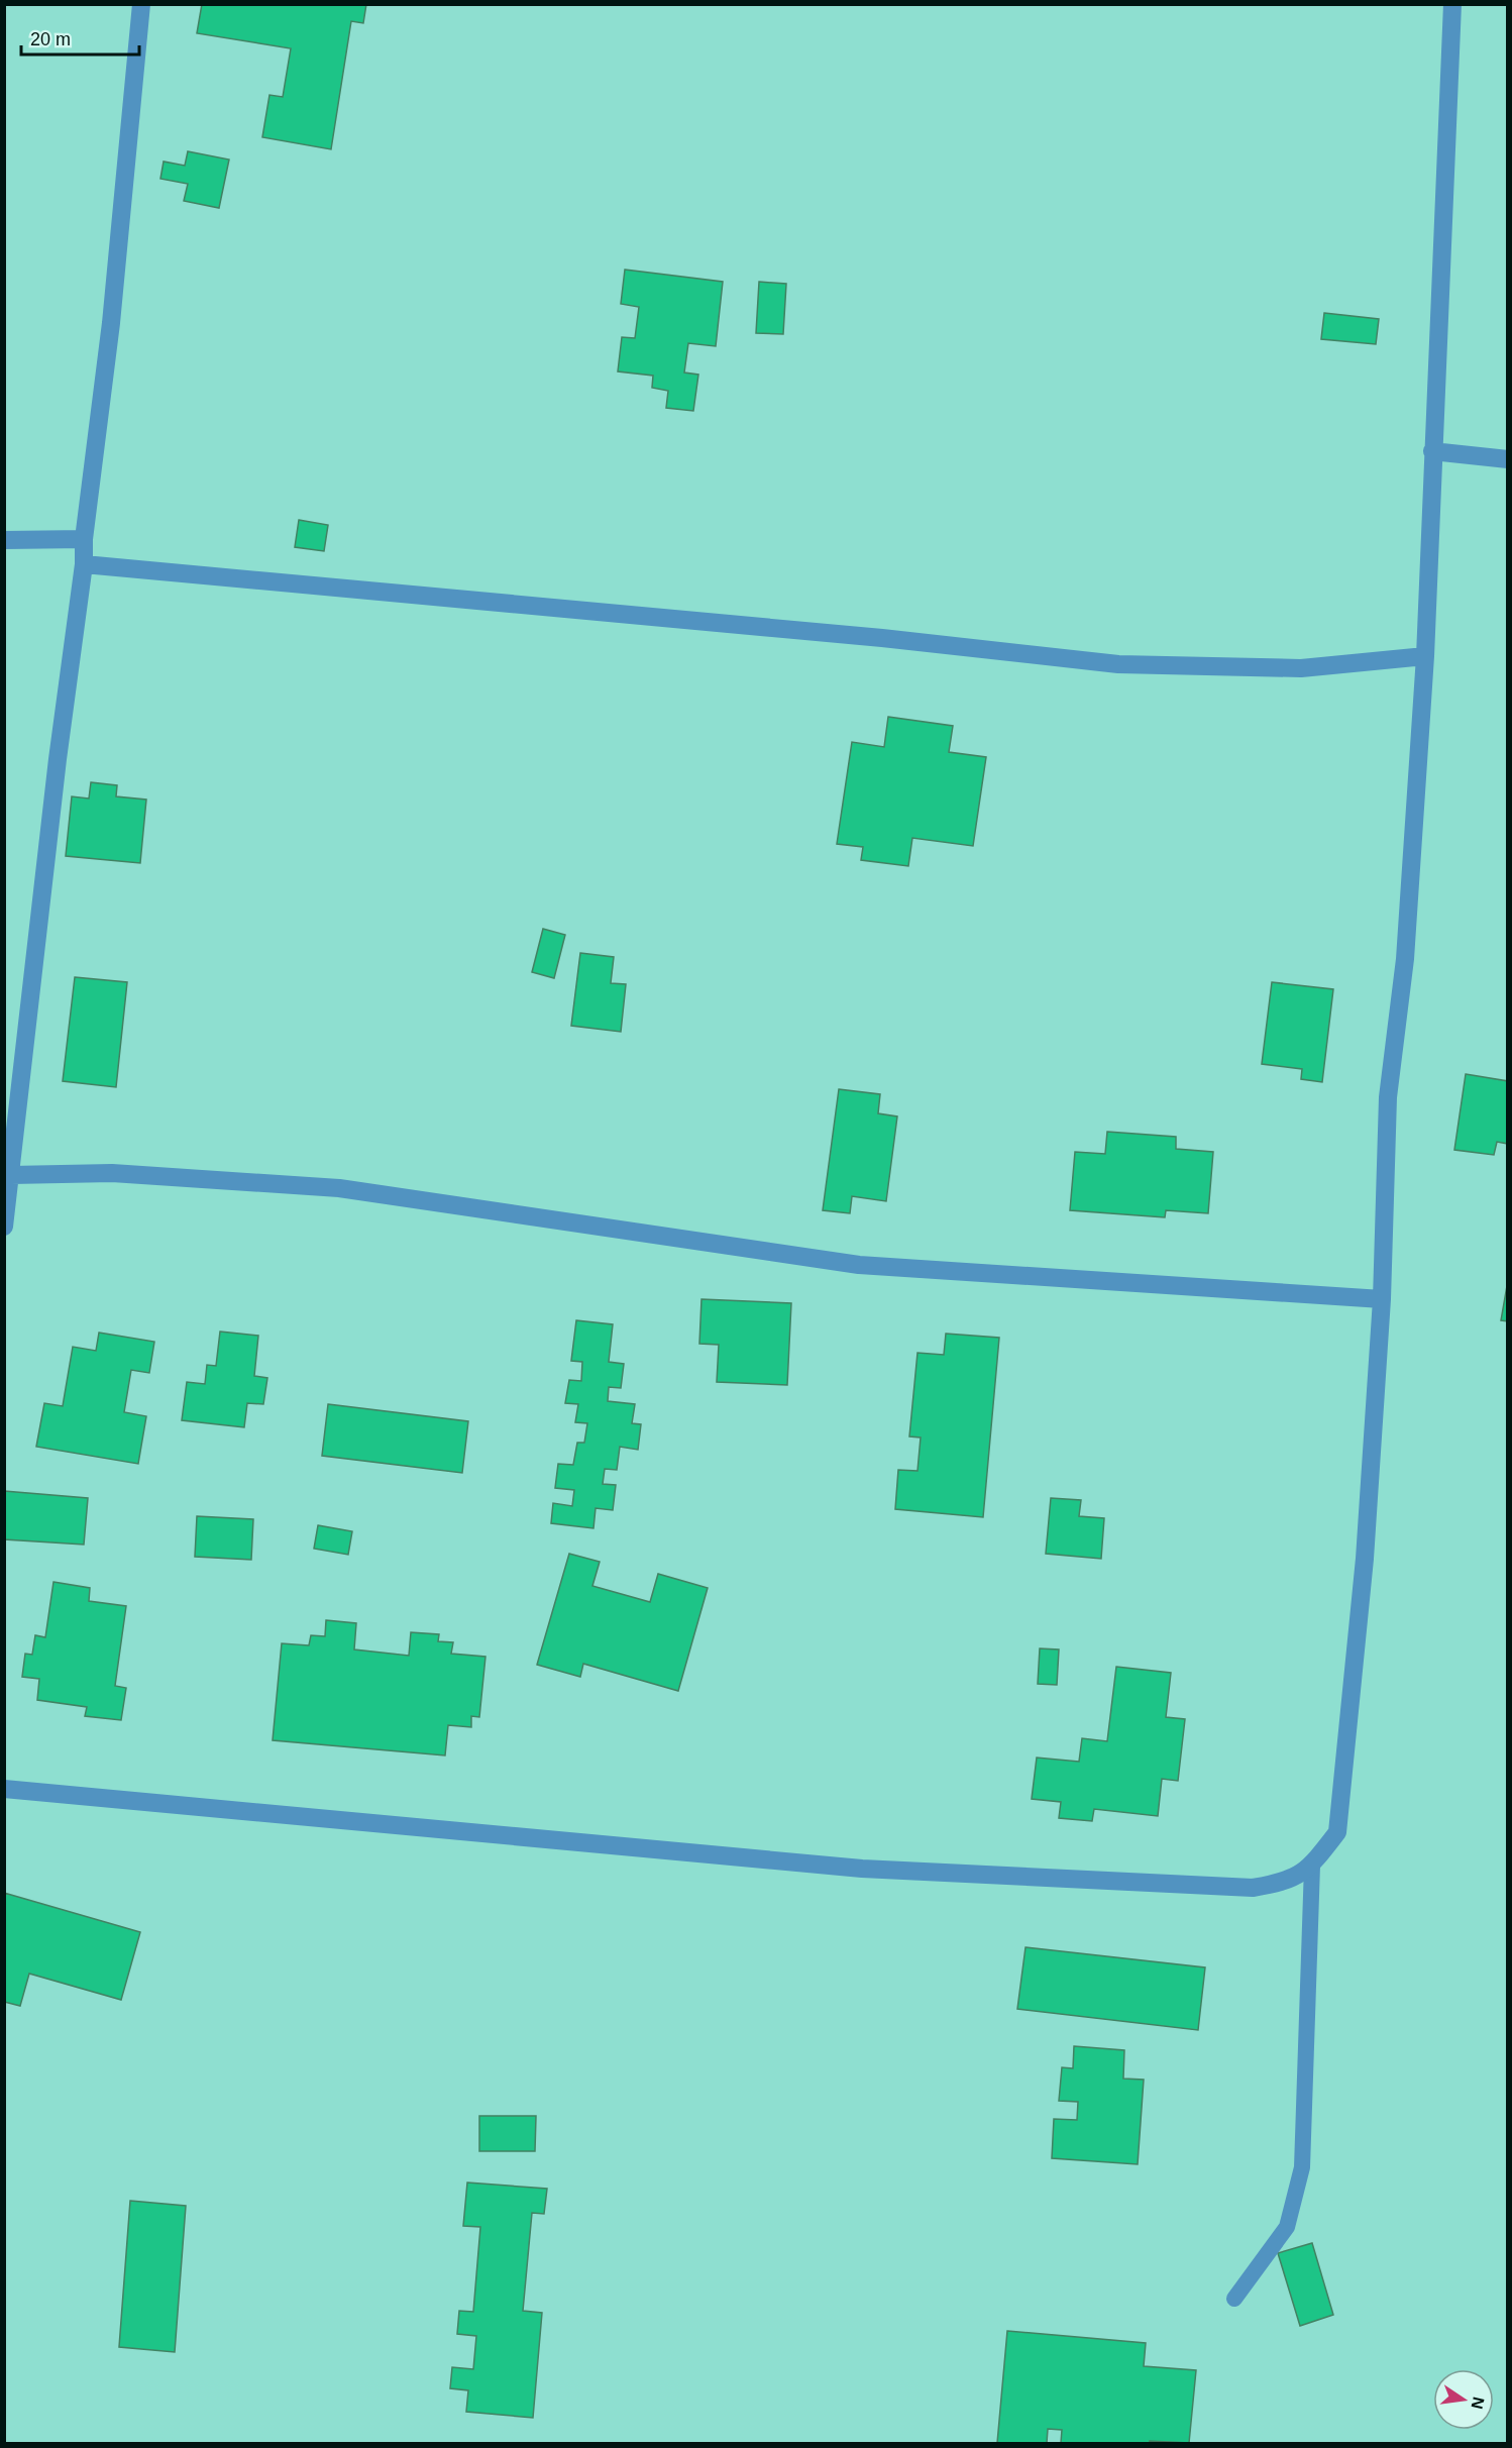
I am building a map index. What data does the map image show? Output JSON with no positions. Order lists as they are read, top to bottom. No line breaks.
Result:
{"scale_bar":"20 m","north":"right"}
